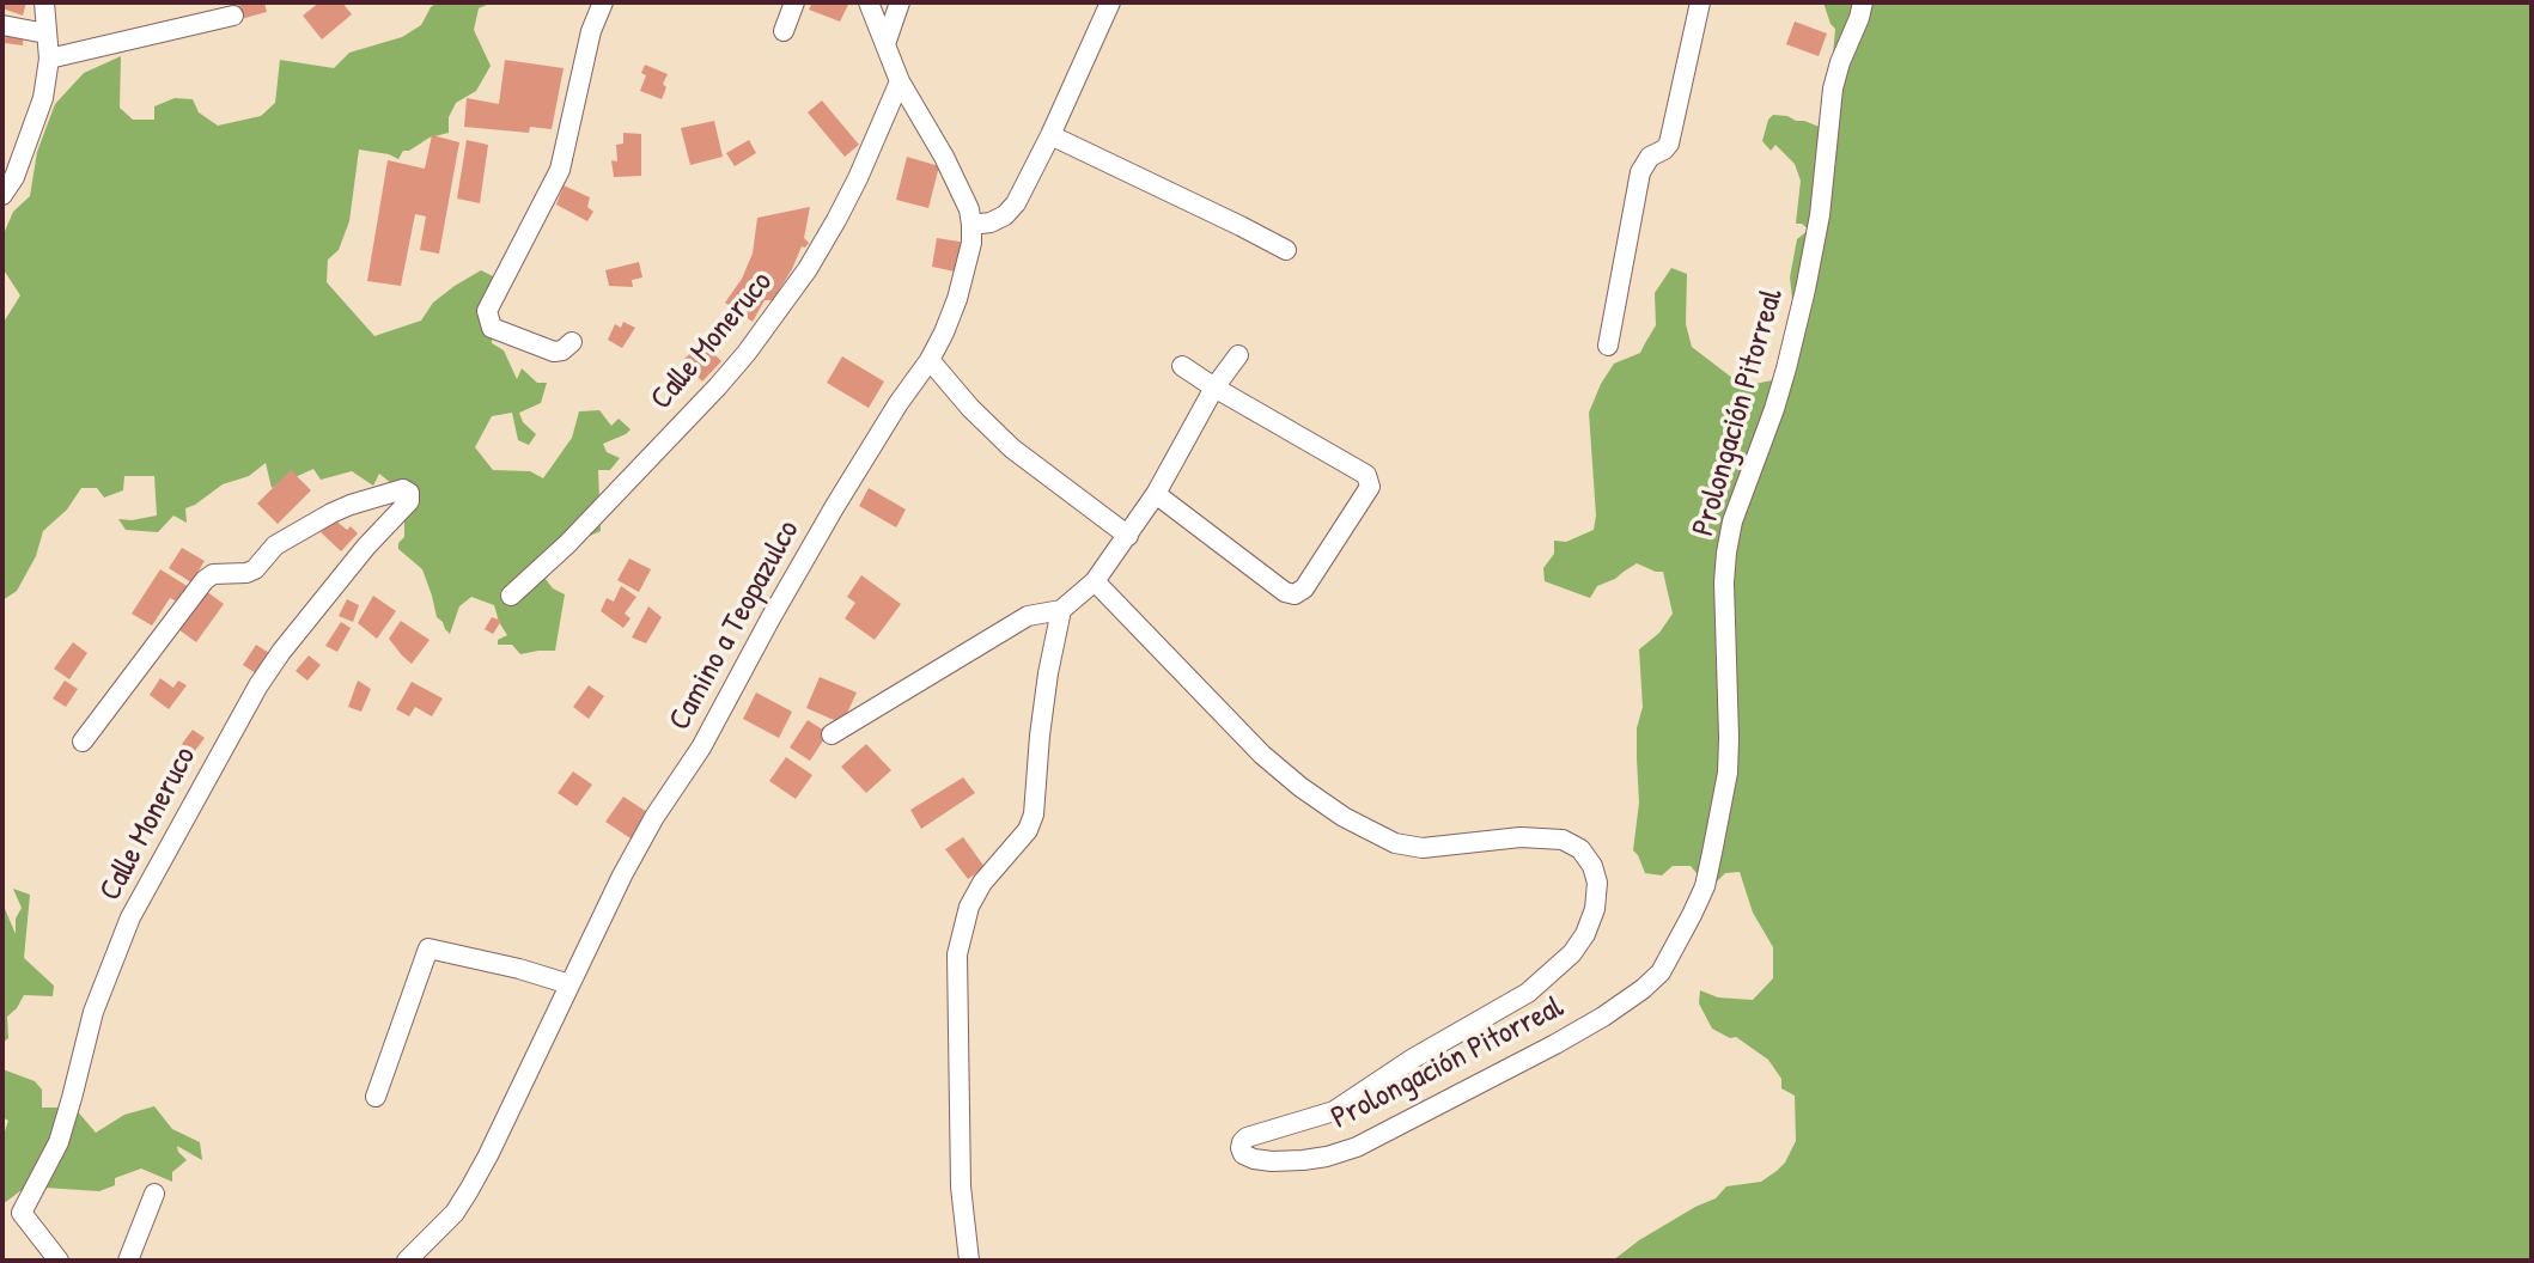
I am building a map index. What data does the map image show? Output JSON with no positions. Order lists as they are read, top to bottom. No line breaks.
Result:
{"streets":{"street":["Calle Moneruco","Prolongación Pitorreal","Camino a Teopazulco"]}}
